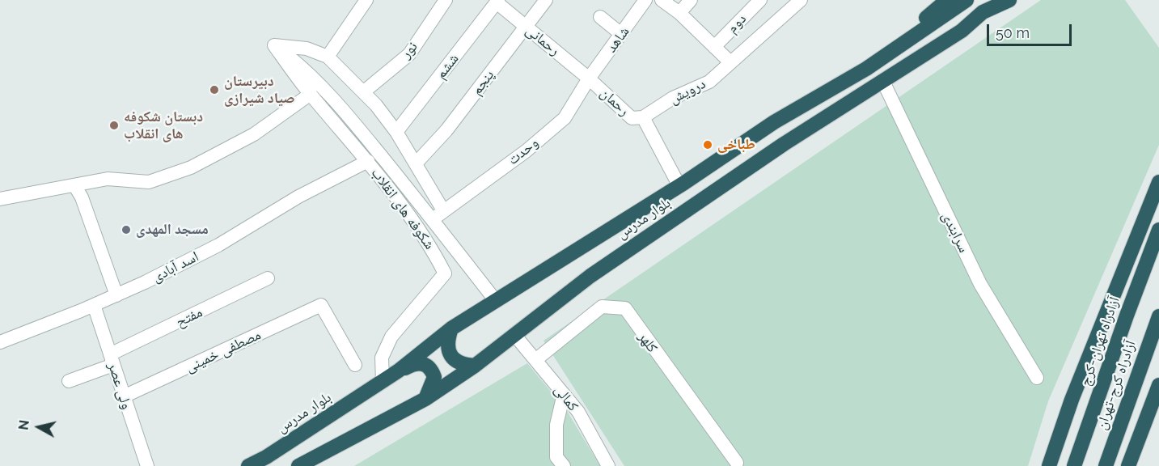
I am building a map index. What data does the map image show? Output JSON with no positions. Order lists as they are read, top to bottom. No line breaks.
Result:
{"streets":{"highway":["بلوار مدرس","آزادراه تهران-کرج","آزادراه کرج-تهران"],"street":["دوم","شاهد","رحمانی","نور","ششم","پنجم","درویش","رحمان","وحدت","شکوفه های انقلاب","سرابندی","اسد آبادی","مفتح","کلهر","مصطفی خمینی","ولی عصر","کمالی"]},"crossings":[["شاهد","رحمانی"],["شاهد","رحمان"],["شاهد","وحدت"],["رحمانی","ششم"],["رحمانی","پنجم"],["رحمانی","رحمان"],["رحمانی","وحدت"],["نور","شکوفه های انقلاب"],["ششم","شکوفه های انقلاب"],["پنجم","شکوفه های انقلاب"],["درویش","رحمان"],["رحمان","وحدت"],["وحدت","شکوفه های انقلاب"],["شکوفه های انقلاب","بلوار مدرس"],["شکوفه های انقلاب","اسد آبادی"],["بلوار مدرس","سرابندی"],["بلوار مدرس","کمالی"],["اسد آبادی","ولی عصر"],["مفتح","ولی عصر"],["کلهر","کمالی"],["مصطفی خمینی","ولی عصر"]],"places":["دبیرستان صیاد شیرازی","دبستان شکوفه های انقلاب","طباخی","مسجد المهدی"],"scale_bar":"50 m","north":"left"}
